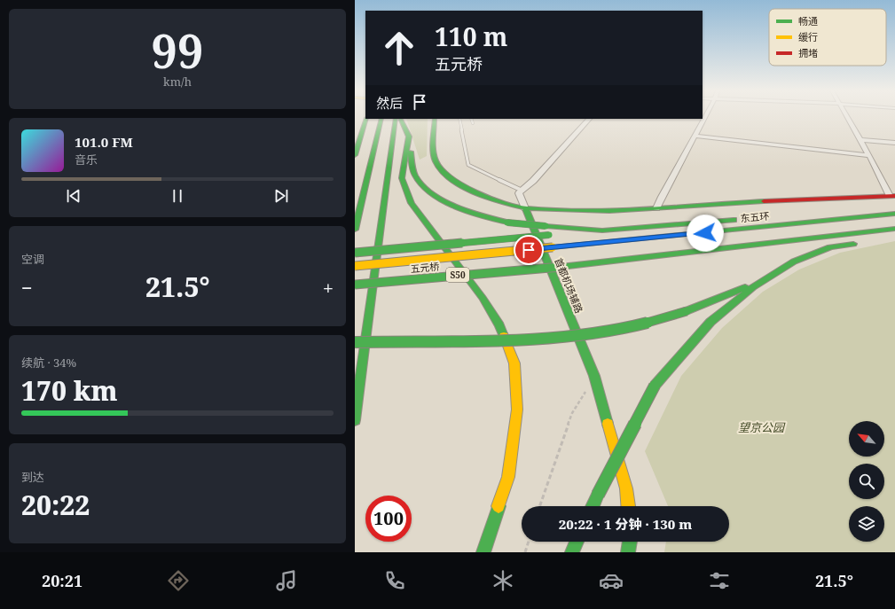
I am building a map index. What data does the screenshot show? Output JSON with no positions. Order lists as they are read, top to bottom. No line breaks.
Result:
{"streets":{"main road":["东五环","五元桥","S50","首都机场辅路"]},"crossings":[["东五环","五元桥"]],"parks":["望京公园"],"legend":["畅通","缓行","拥堵"],"north":"top left","page":{"tile":[["99","km/h"],"空调",["续航 · 34%","170 km"],["到达","20:22"]],"turn":["110 m","五元桥"],"then":"然后","song":["101.0 FM","音乐"],"heat":["−","21.5°","+"],"limit":"100","trip":"20:22 · 1 分钟 · 130 m","tabs":["20:21","21.5°"]}}
